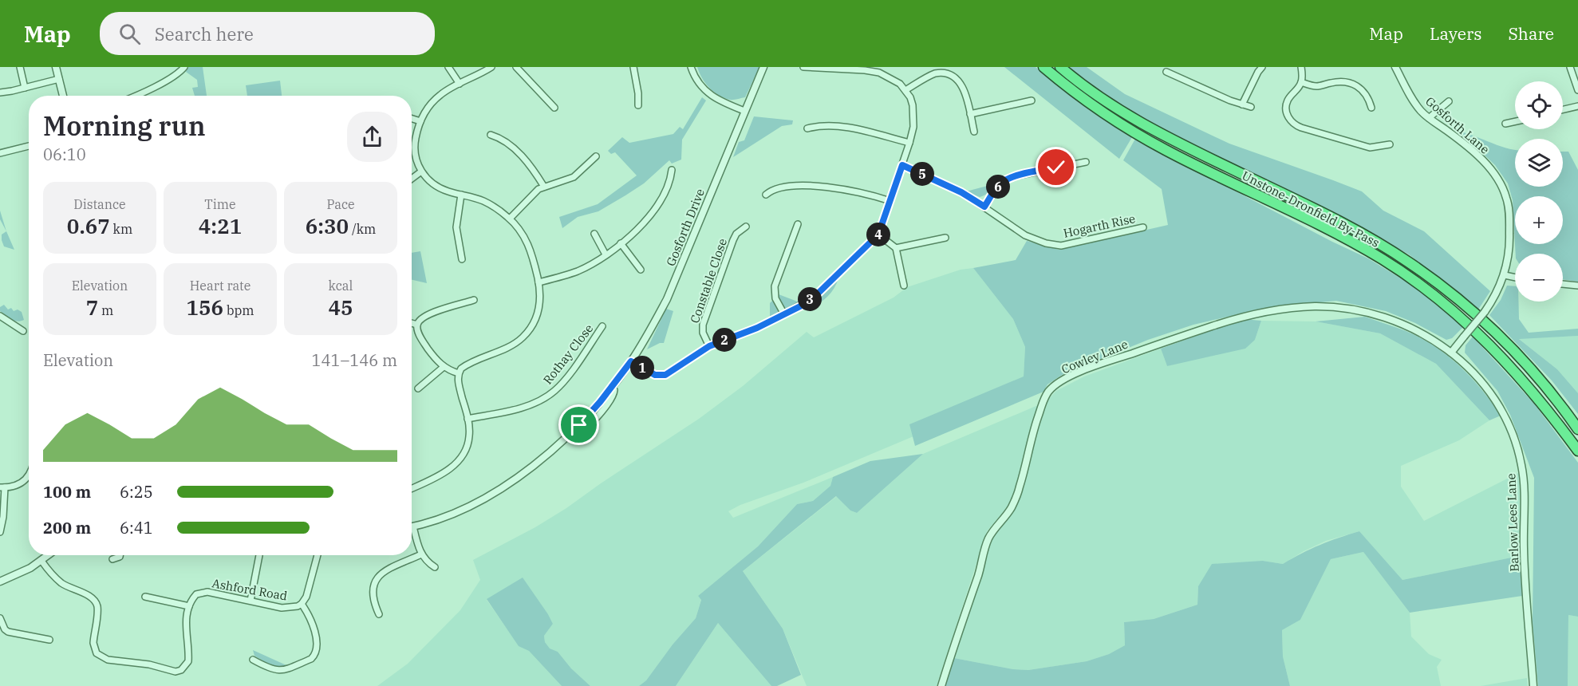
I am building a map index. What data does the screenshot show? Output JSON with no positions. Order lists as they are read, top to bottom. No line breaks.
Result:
{"streets":{"highway":["Unstone-Dronfield By-Pass"],"street":["Gosforth Lane","Hogarth Rise","Gosforth Drive","Constable Close","Rothay Close","Cowley Lane","Barlow Lees Lane","Ashford Road"]},"crossings":[["Gosforth Lane","Cowley Lane"],["Gosforth Lane","Barlow Lees Lane"],["Cowley Lane","Barlow Lees Lane"]],"page":{"header":"Map","search":"Search here","nav":["Map","Layers","Share"],"map_buttons":["+","−"],"heading":["Morning run","06:10"],"pins":["5","6","4","3","2","1"],"stats":[["Distance","0.67 km"],["Time","4:21"],["Pace","6:30 /km"],["Elevation","7 m"],["Heart rate","156 bpm"],["kcal","45"]],"chart":["Elevation","141–146 m"],"list":[{"name":"100 m","note":"6:25"},{"name":"200 m","note":"6:41"}]}}
